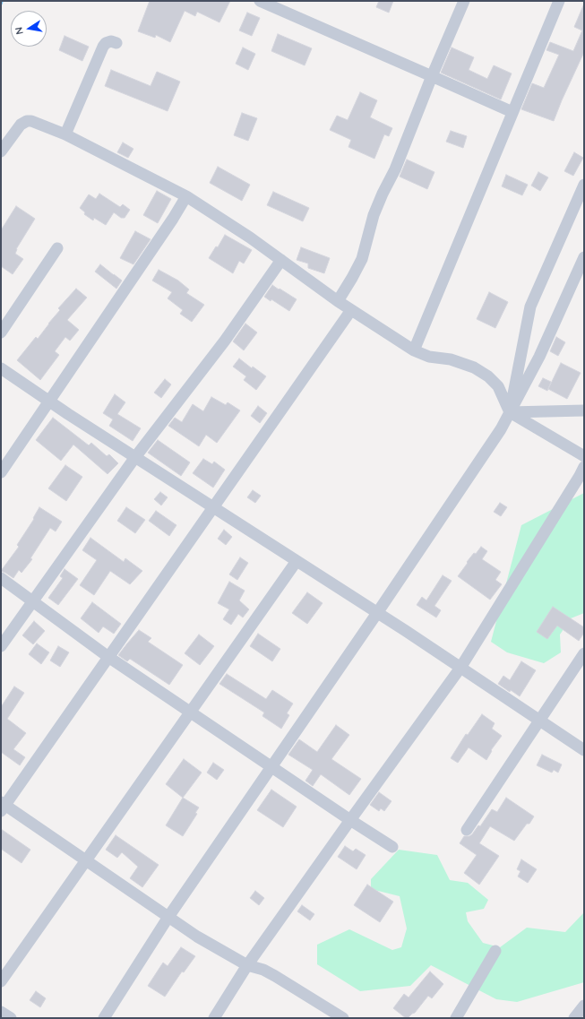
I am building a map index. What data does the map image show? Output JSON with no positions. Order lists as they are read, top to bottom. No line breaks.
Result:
{"north":"left"}
